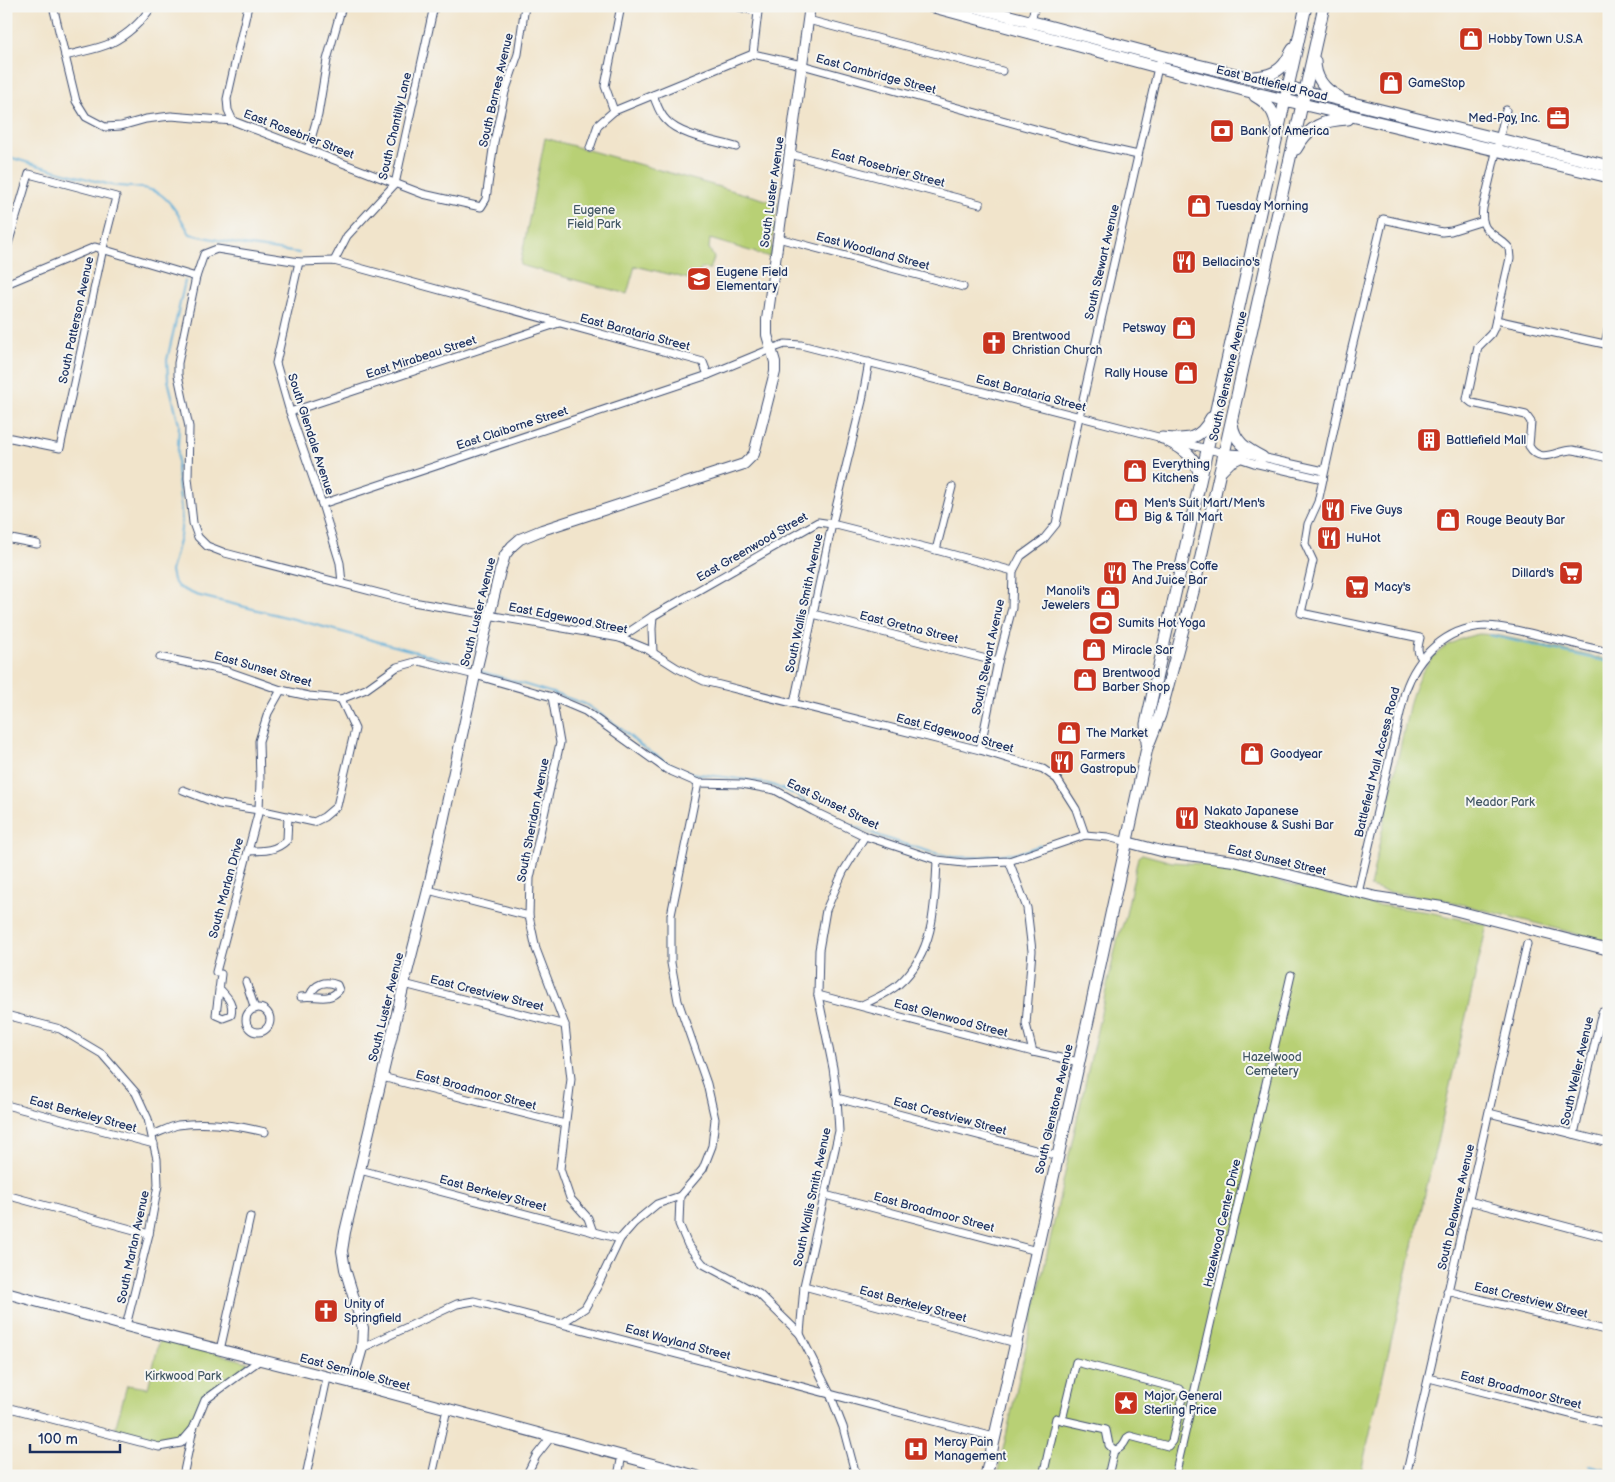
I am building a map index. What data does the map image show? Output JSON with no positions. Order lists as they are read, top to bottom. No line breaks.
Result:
{"streets":{"main road":["East Battlefield Road","South Glenstone Avenue"],"street":["East Cambridge Street","South Barnes Avenue","South Chantilly Lane","East Rosebrier Street","South Luster Avenue","East Woodland Street","South Stewart Avenue","South Patterson Avenue","East Barataria Street","East Mirabeau Street","East Claiborne Street","South Glendale Avenue","East Greenwood Street","South Wallis Smith Avenue","East Edgewood Street","East Gretna Street","East Sunset Street","Battlefield Mall Access Road","South Sheridan Avenue","South Marlan Drive","East Crestview Street","East Glenwood Street","South Weller Avenue","East Broadmoor Street","East Berkeley Street","South Delaware Avenue","Hazelwood Center Drive","South Marlan Avenue","East Wayland Street","East Seminole Street"]},"crossings":[["East Cambridge Street","South Luster Avenue"],["East Cambridge Street","South Stewart Avenue"],["East Battlefield Road","South Stewart Avenue"],["East Battlefield Road","South Glenstone Avenue"],["South Barnes Avenue","East Rosebrier Street"],["South Chantilly Lane","East Rosebrier Street"],["South Chantilly Lane","East Barataria Street"],["East Rosebrier Street","South Luster Avenue"],["South Luster Avenue","East Woodland Street"],["South Luster Avenue","East Barataria Street"],["South Luster Avenue","East Edgewood Street"],["South Luster Avenue","East Sunset Street"],["South Luster Avenue","East Crestview Street"],["South Luster Avenue","East Broadmoor Street"],["South Luster Avenue","East Berkeley Street"],["South Luster Avenue","East Wayland Street"],["South Luster Avenue","East Seminole Street"],["South Stewart Avenue","East Barataria Street"],["South Stewart Avenue","East Greenwood Street"],["South Stewart Avenue","East Edgewood Street"],["South Stewart Avenue","East Gretna Street"],["East Barataria Street","East Mirabeau Street"],["East Barataria Street","South Glenstone Avenue"],["East Barataria Street","East Claiborne Street"],["East Barataria Street","South Glendale Avenue"],["East Barataria Street","South Wallis Smith Avenue"],["East Barataria Street","East Edgewood Street"],["East Mirabeau Street","South Glendale Avenue"],["South Glenstone Avenue","East Sunset Street"],["South Glenstone Avenue","East Crestview Street"],["South Glenstone Avenue","East Glenwood Street"],["South Glenstone Avenue","East Broadmoor Street"],["South Glenstone Avenue","East Berkeley Street"],["South Glenstone Avenue","East Wayland Street"],["East Claiborne Street","South Glendale Avenue"],["South Glendale Avenue","East Edgewood Street"],["East Greenwood Street","South Wallis Smith Avenue"],["East Greenwood Street","East Edgewood Street"],["South Wallis Smith Avenue","East Edgewood Street"],["South Wallis Smith Avenue","East Gretna Street"],["South Wallis Smith Avenue","East Sunset Street"],["South Wallis Smith Avenue","East Crestview Street"],["South Wallis Smith Avenue","East Glenwood Street"],["South Wallis Smith Avenue","East Broadmoor Street"],["South Wallis Smith Avenue","East Berkeley Street"],["East Edgewood Street","East Sunset Street"],["East Sunset Street","Battlefield Mall Access Road"],["East Sunset Street","South Sheridan Avenue"],["East Sunset Street","South Marlan Drive"],["South Sheridan Avenue","East Crestview Street"],["South Sheridan Avenue","East Broadmoor Street"],["South Sheridan Avenue","East Berkeley Street"],["East Crestview Street","South Delaware Avenue"],["East Broadmoor Street","South Delaware Avenue"],["East Berkeley Street","South Marlan Avenue"],["South Marlan Avenue","East Seminole Street"]],"parks":["Eugene Field Park","Meador Park","Hazelwood Cemetery","Kirkwood Park"],"places":{"shop":["Hobby Town U.S.A","GameStop","Tuesday Morning","Petsway","Rally House","Everything Kitchens","Men's Suit Mart/Men's Big & Tall Mart","Rouge Beauty Bar","Manoli's Jewelers","Miracle Sar","Brentwood Barber Shop","The Market","Goodyear"],"office":["Med-Pay, Inc."],"bank":["Bank of America"],"restaurant":["Bellacino's","Five Guys","HuHot","The Press Coffe And Juice Bar","Farmers Gastropub","Nakato Japanese Steakhouse & Sushi Bar"],"school or university":["Eugene Field Elementary"],"church":["Brentwood Christian Church","Unity of Springfield"],"building":["Battlefield Mall"],"supermarket":["Dillard's","Macy's"],"sports":["Sumits Hot Yoga"],"place":["Major General Sterling Price"],"hospital":["Mercy Pain Management"]},"scale_bar":"100 m"}
